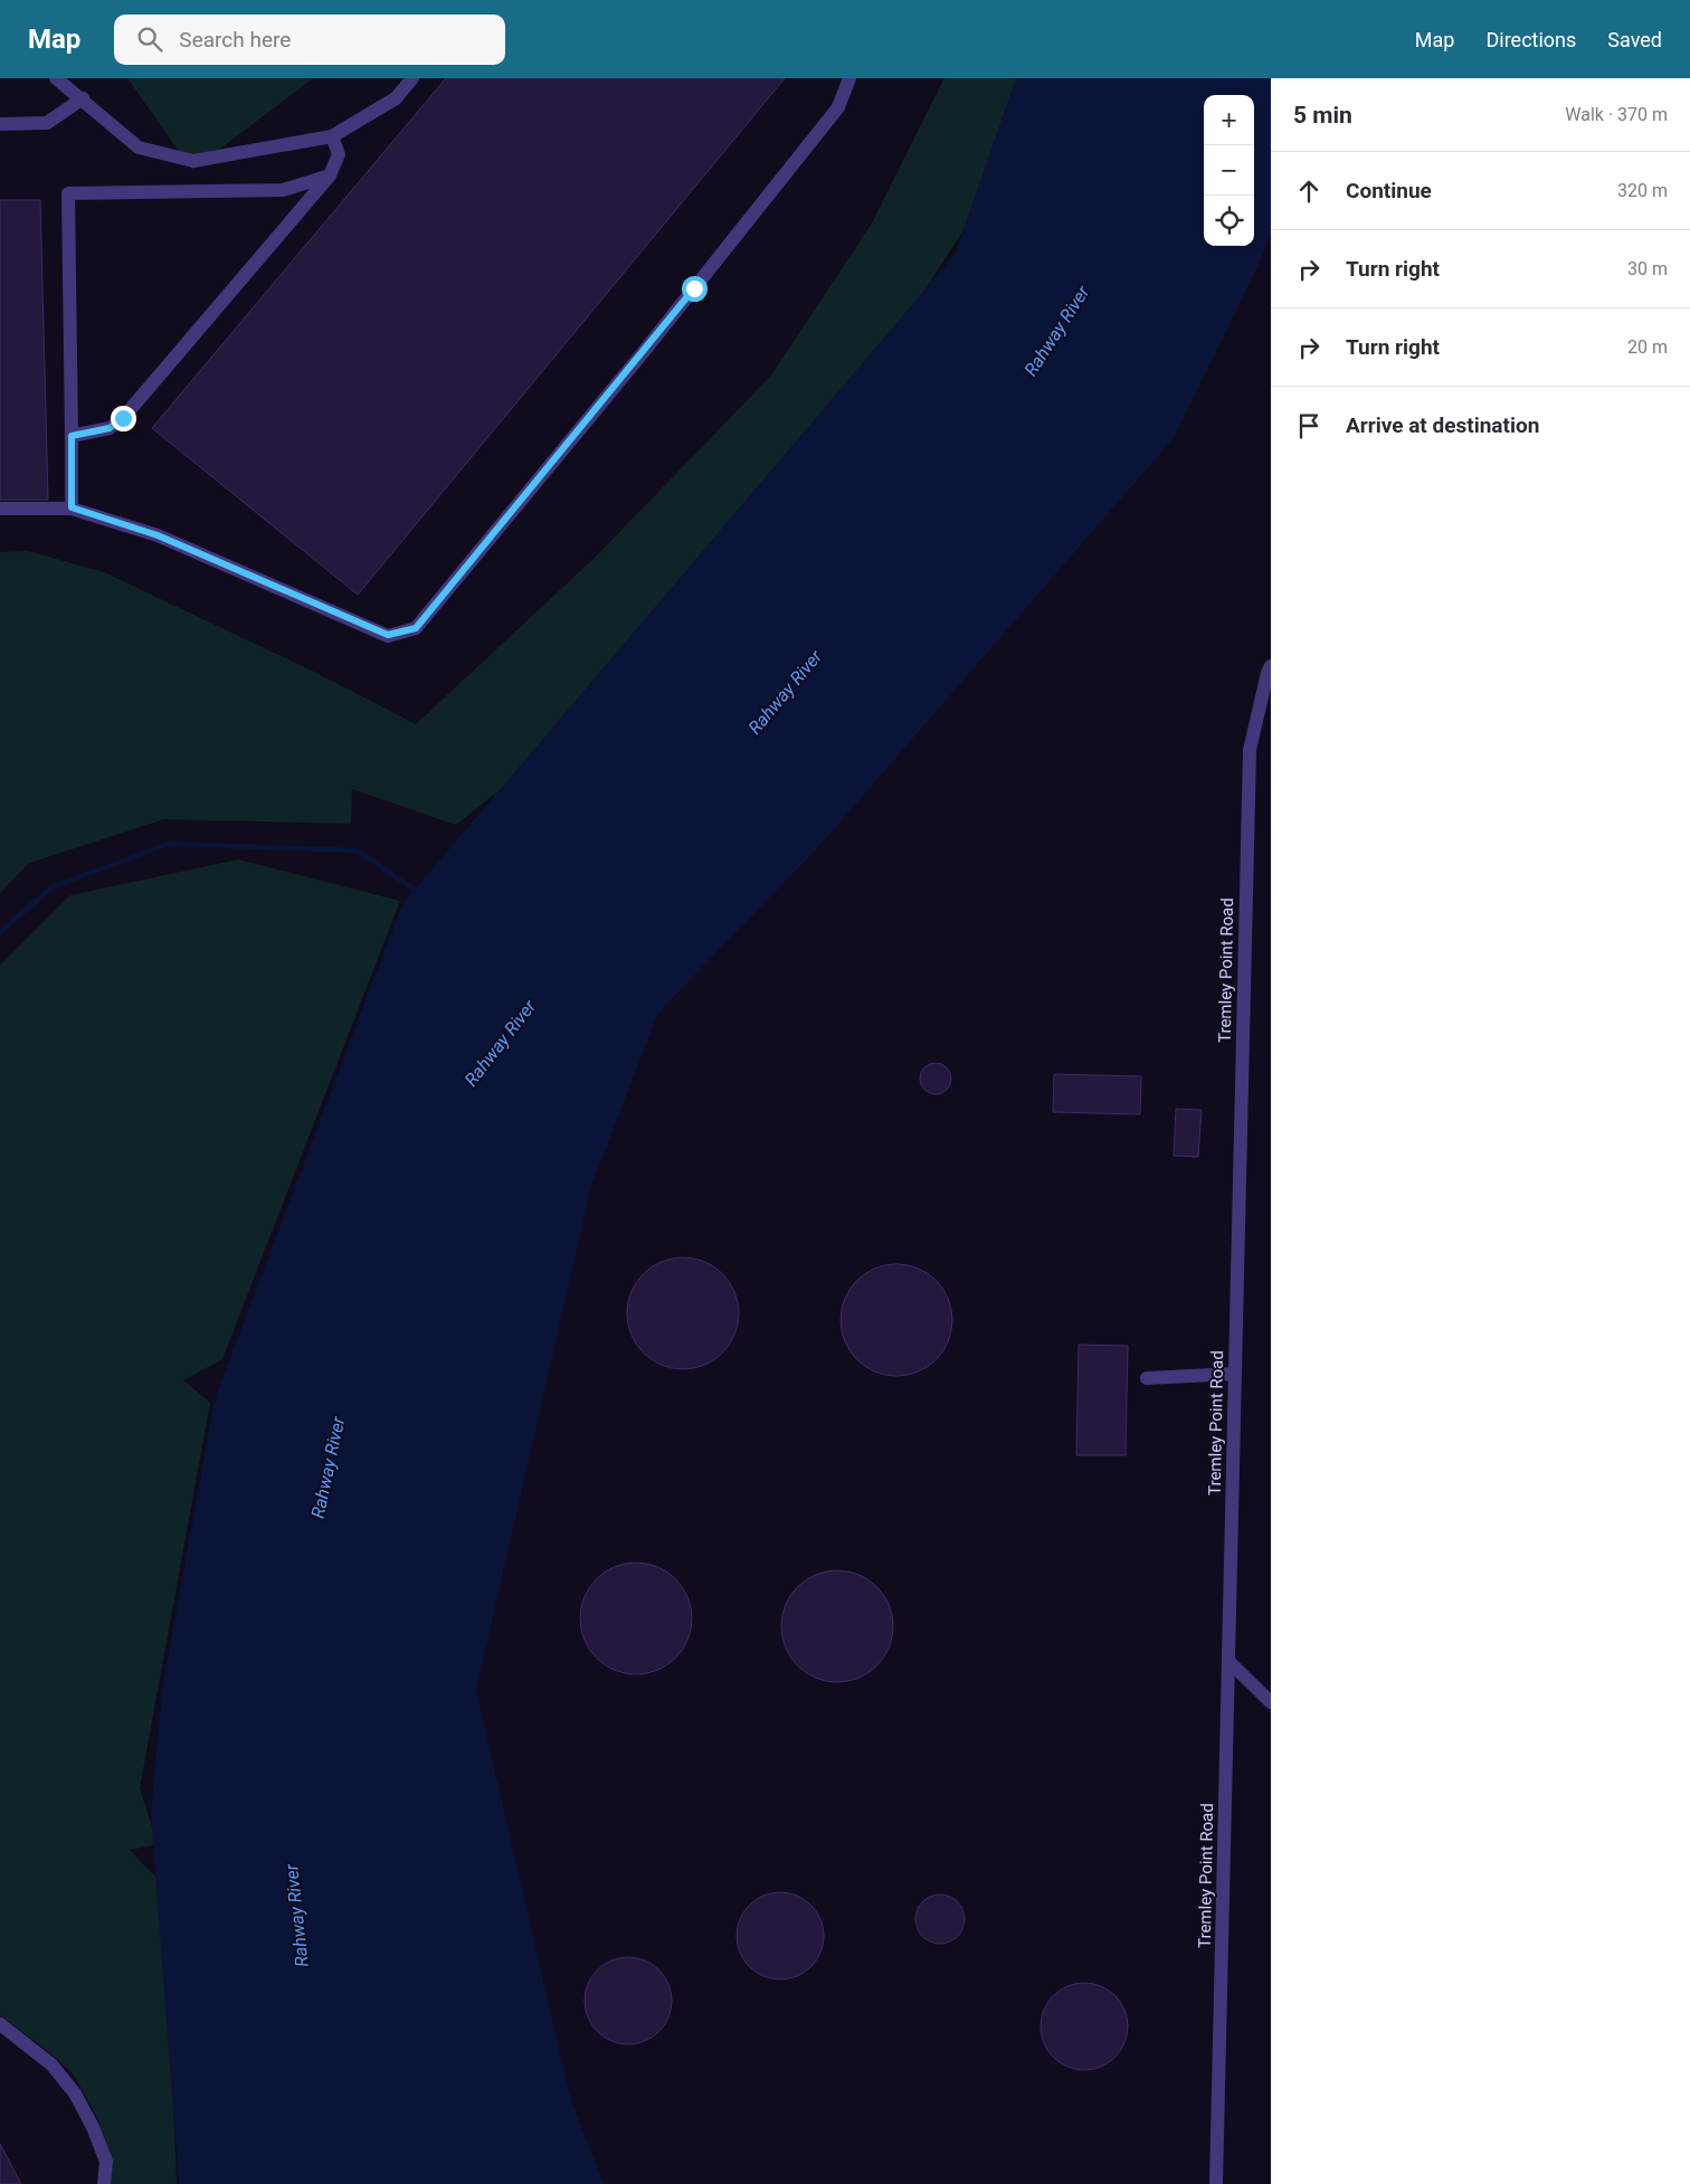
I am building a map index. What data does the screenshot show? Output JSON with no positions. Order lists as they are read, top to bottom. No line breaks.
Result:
{"streets":{"street":["Tremley Point Road"]},"water":["Rahway River"],"page":{"header":"Map","search":"Search here","nav":["Map","Directions","Saved"],"heading":["5 min","Walk · 370 m"],"map_buttons":["+","−"],"list":[["Continue","320 m"],["Turn right","30 m"],["Turn right","20 m"],"Arrive at destination"]}}
